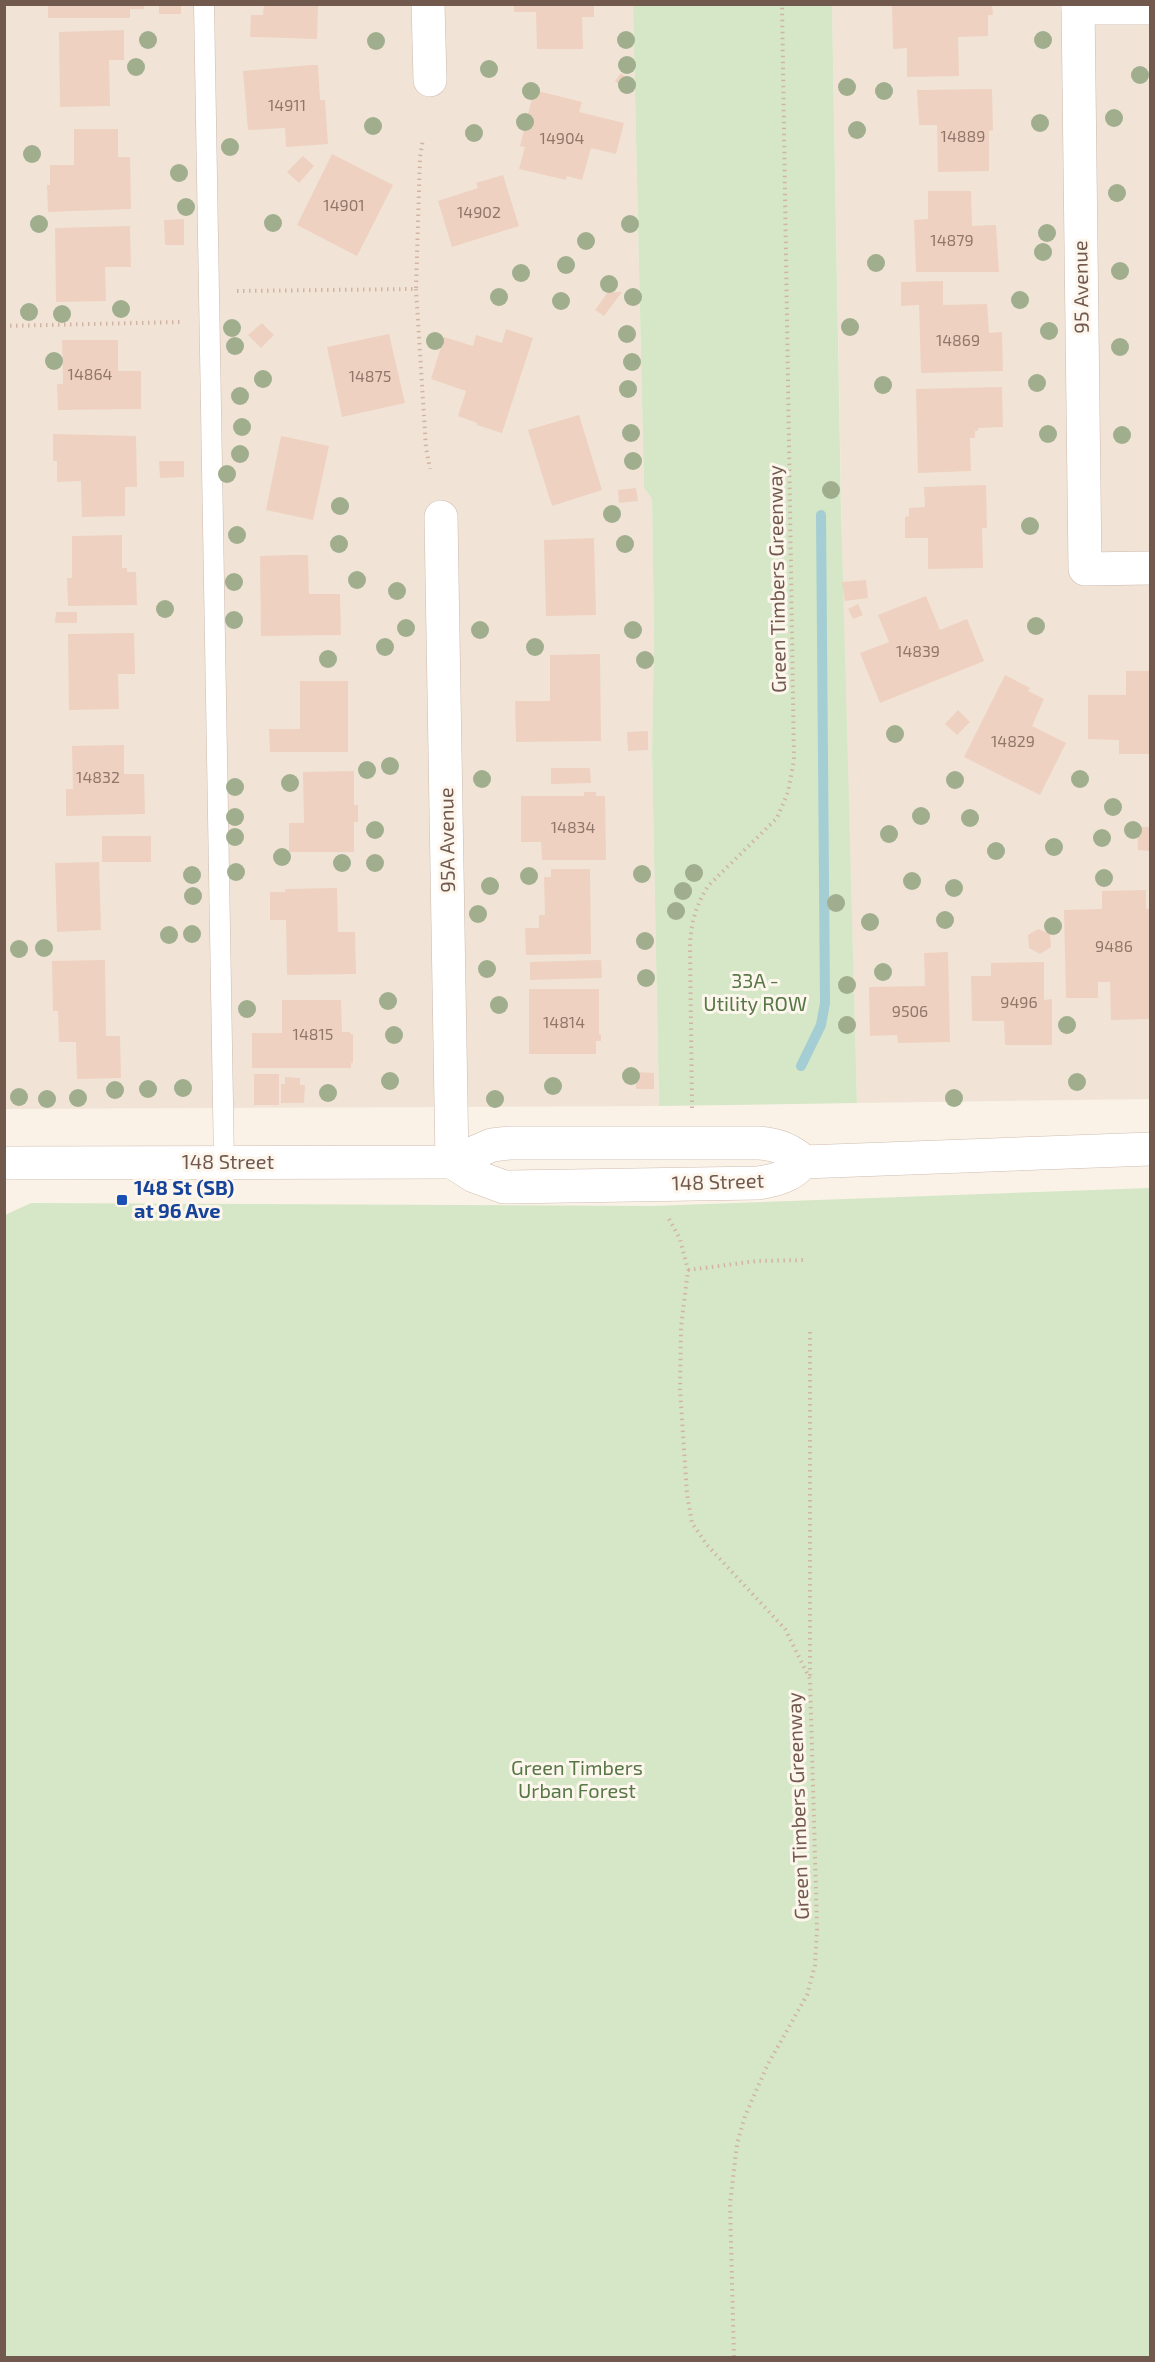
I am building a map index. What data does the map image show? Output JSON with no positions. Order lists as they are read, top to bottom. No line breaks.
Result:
{"streets":{"main road":["95 Avenue","95A Avenue","148 Street"],"path":["Green Timbers Greenway"]},"crossings":[["95A Avenue","148 Street"]],"parks":["33A - Utility ROW","Green Timbers Urban Forest"],"places":{"transit":["148 St (SB) at 96 Ave"]},"house_numbers":["14911","14889","14904","14901","14902","14879","14869","14864","14875","14839","14829","14832","14834","9486","9496","9506","14814","14815"]}
